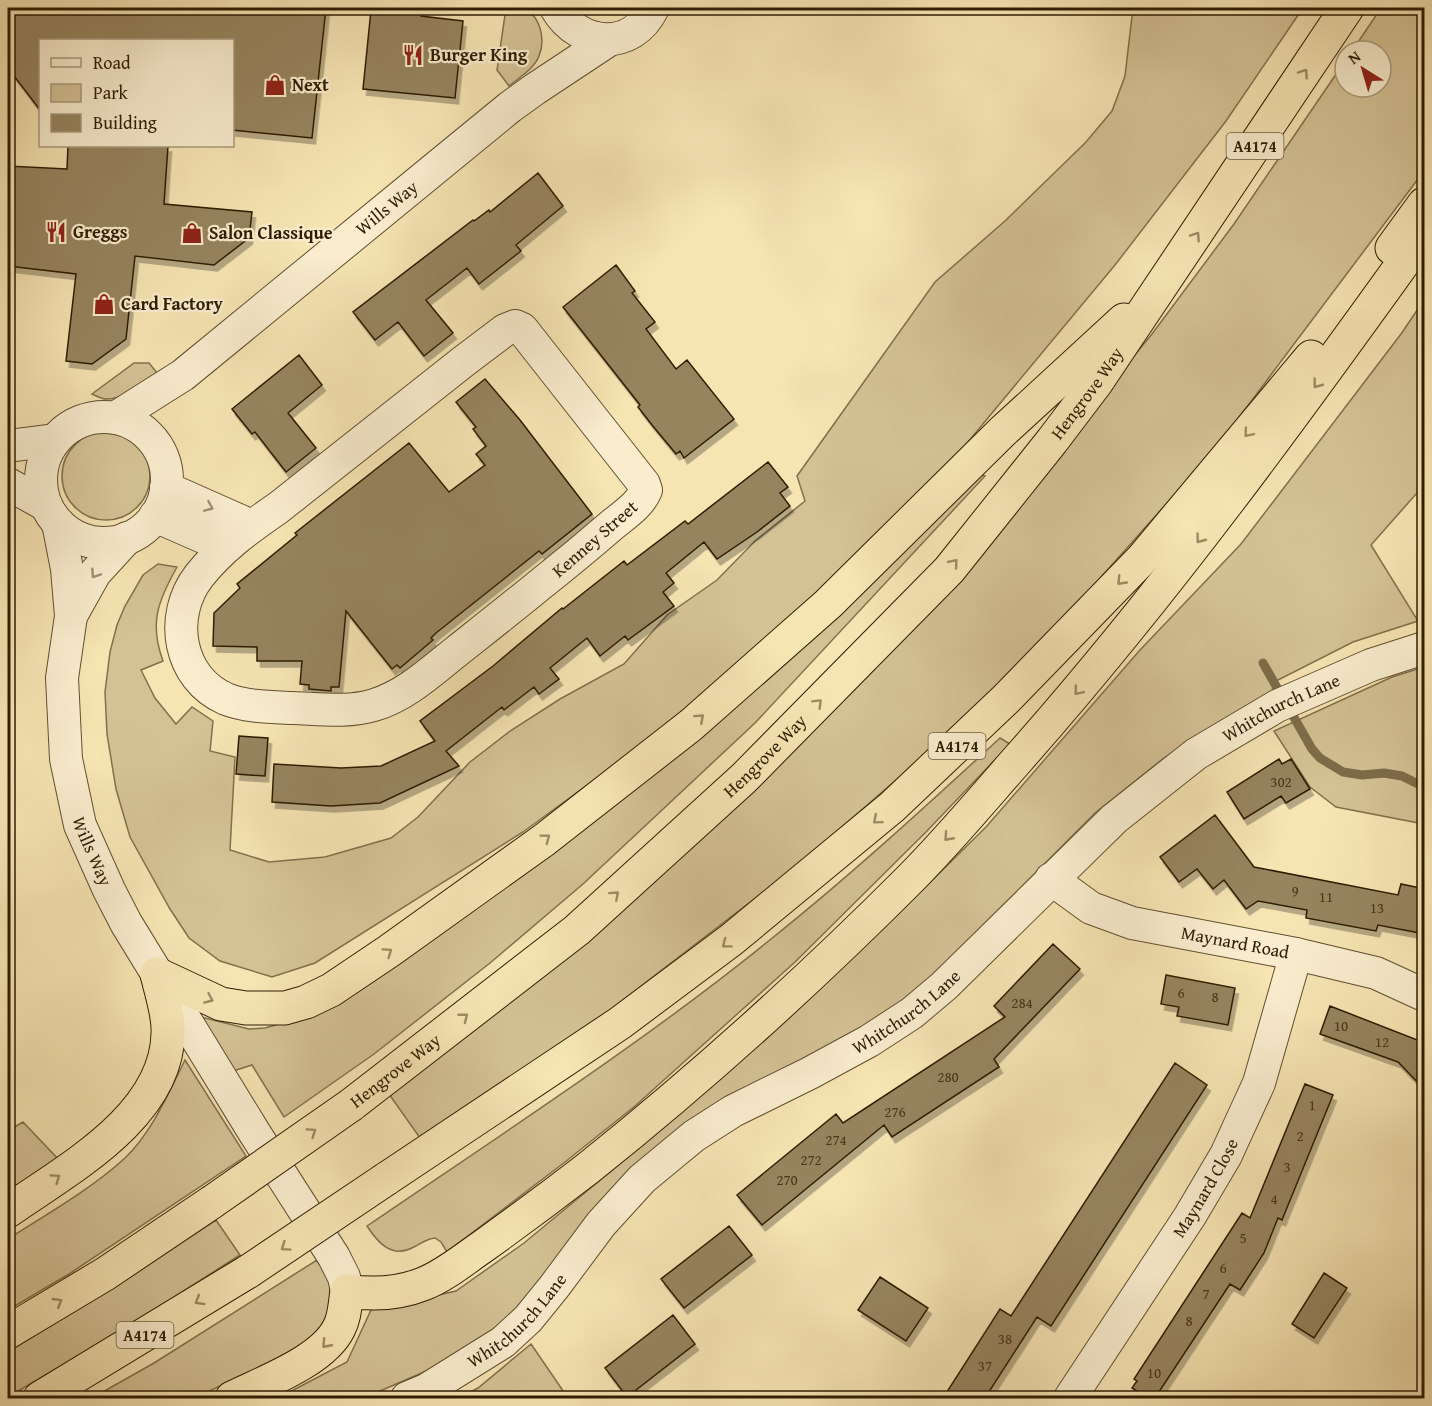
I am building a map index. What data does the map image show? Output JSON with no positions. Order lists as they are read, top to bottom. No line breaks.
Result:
{"streets":{"highway":["A4174","Hengrove Way"],"street":["Wills Way","Kenney Street","Whitchurch Lane","Maynard Road","Maynard Close"]},"crossings":[["Whitchurch Lane","Maynard Road"],["Maynard Road","Maynard Close"]],"places":{"restaurant":["Burger King","Greggs"],"shop":["Next","Salon Classique","Card Factory"]},"house_numbers":["302","9","11","13","6","8","284","10","12","280","1","276","2","274","272","3","270","4","5","6","7","8","38","37","10"],"legend":["Road","Park","Building"],"north":"top left"}
